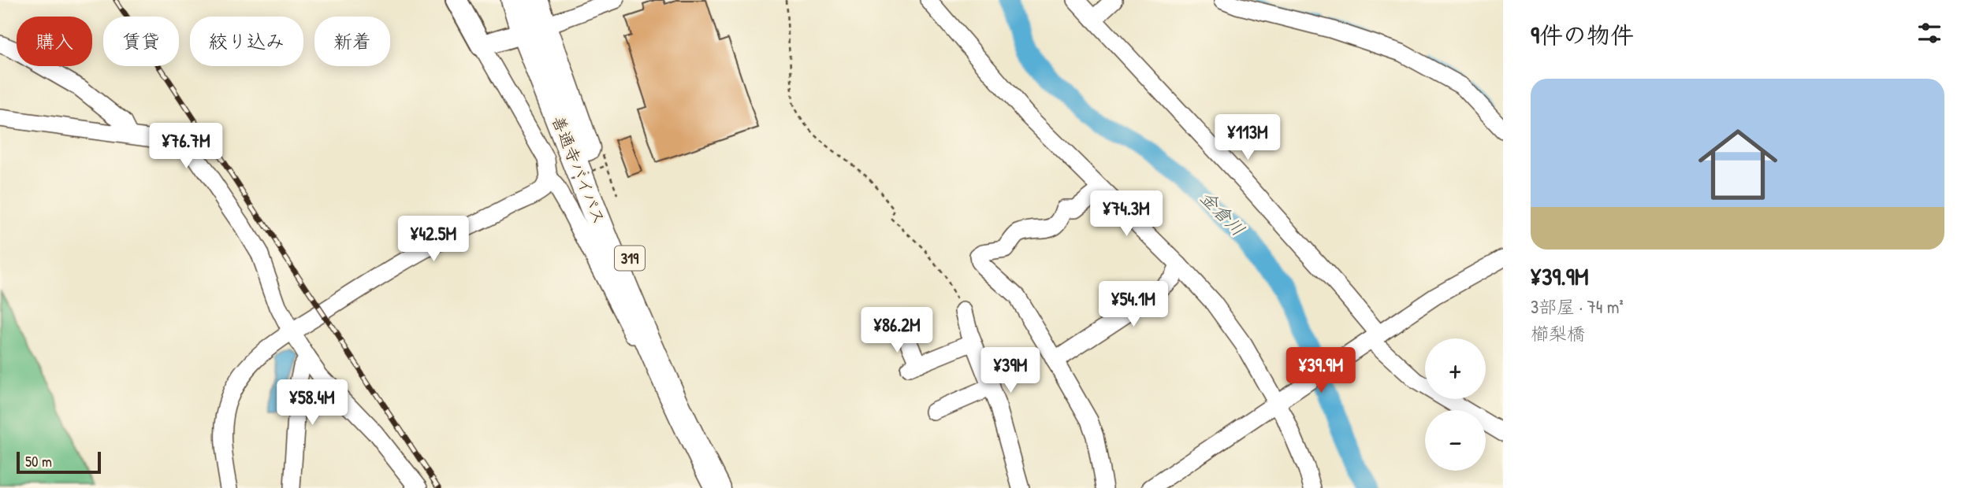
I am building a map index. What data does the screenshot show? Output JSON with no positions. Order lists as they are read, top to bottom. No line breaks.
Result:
{"streets":{"highway":["善通寺バイパス","319"]},"water":["金倉川"],"scale_bar":"50 m","page":{"heading":"9件の物件","chip":["購入","賃貸","絞り込み","新着"],"list":[{"name":"¥39.9M","note":"3部屋 · 74 m² · 櫛梨橋"}],"price":["¥113M","¥76.7M","¥74.3M","¥42.5M","¥54.1M","¥86.2M","¥39M","¥39.9M","¥58.4M"],"map_buttons":["+","−"],"scale":"50 m"}}
